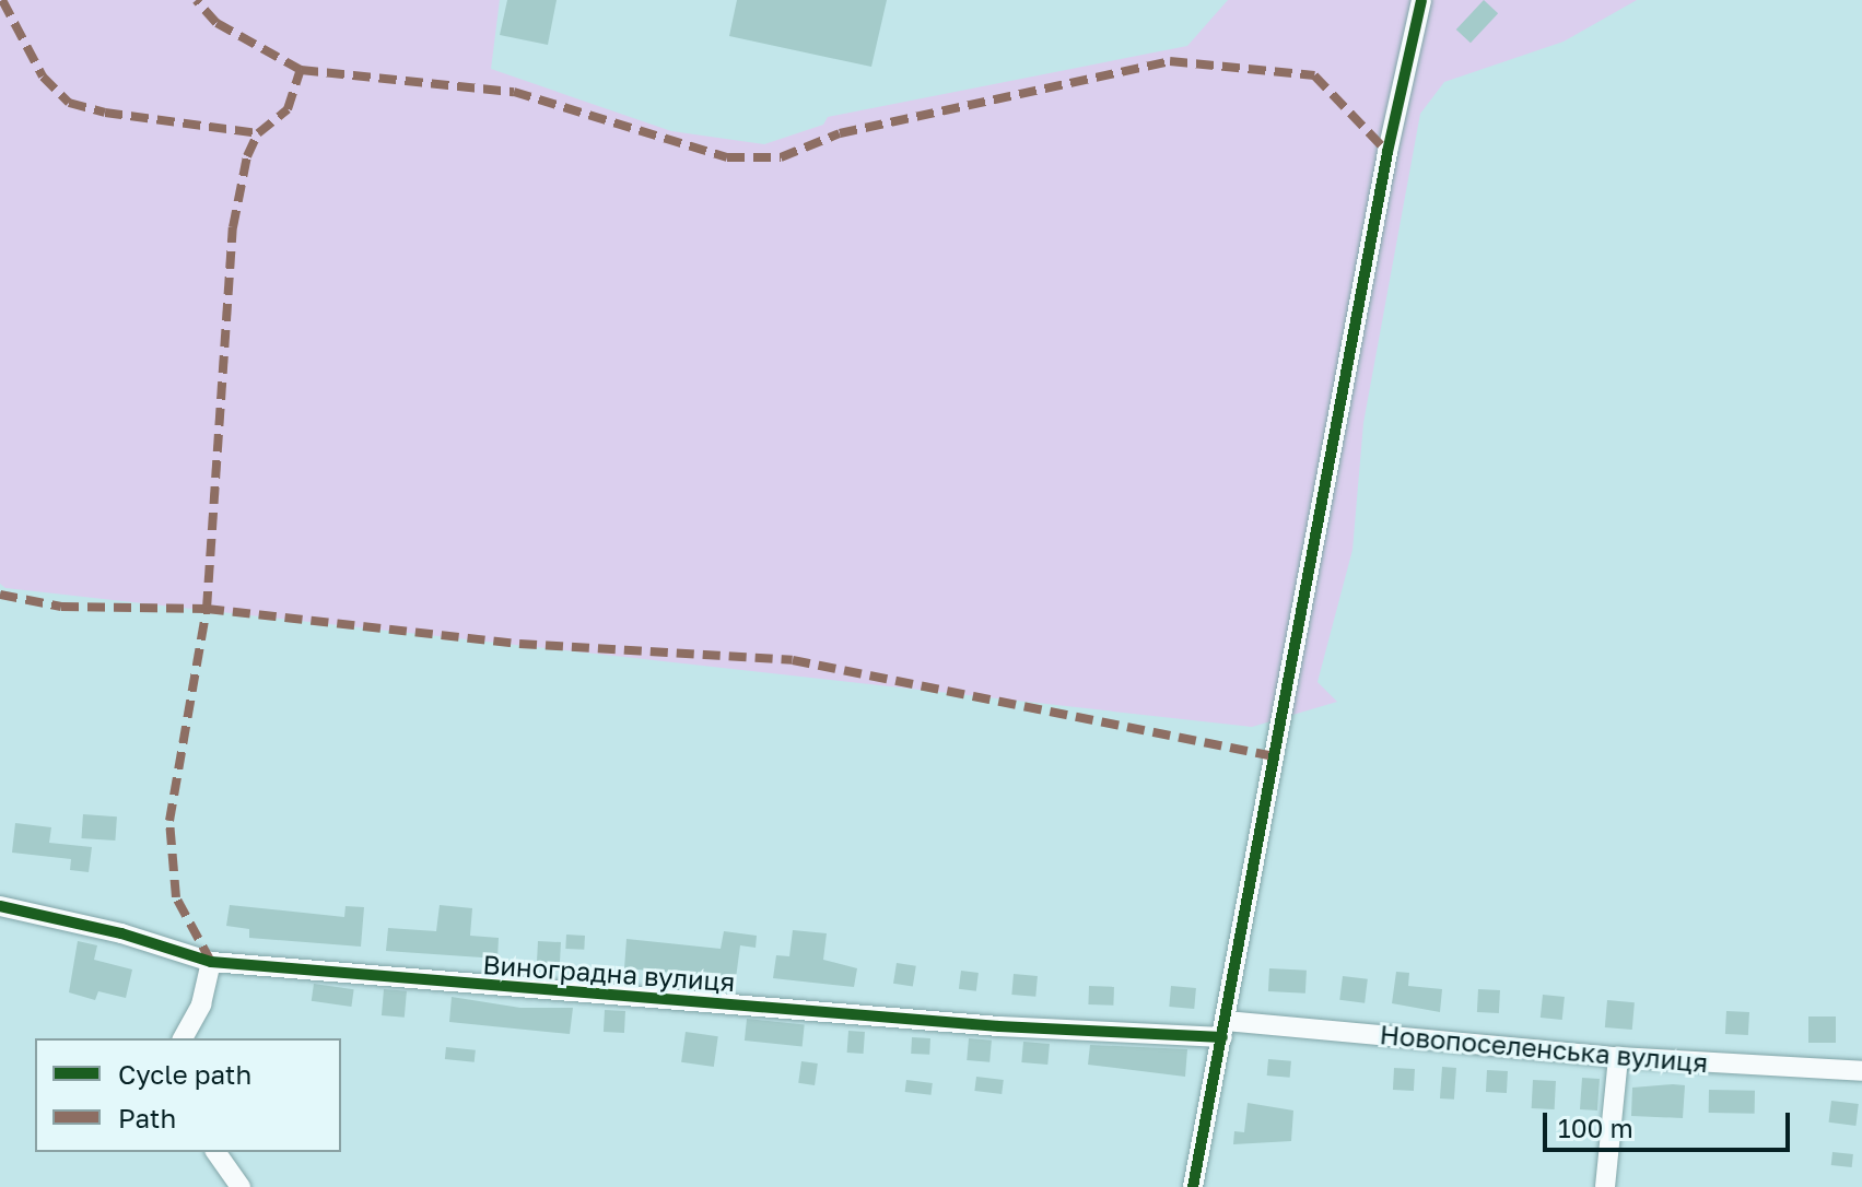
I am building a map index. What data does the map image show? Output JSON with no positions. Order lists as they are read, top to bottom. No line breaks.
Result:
{"streets":{"street":["Виноградна вулиця","Новопоселенська вулиця"]},"crossings":[["Виноградна вулиця","Новопоселенська вулиця"]],"legend":["Cycle path","Path"],"scale_bar":"100 m"}
